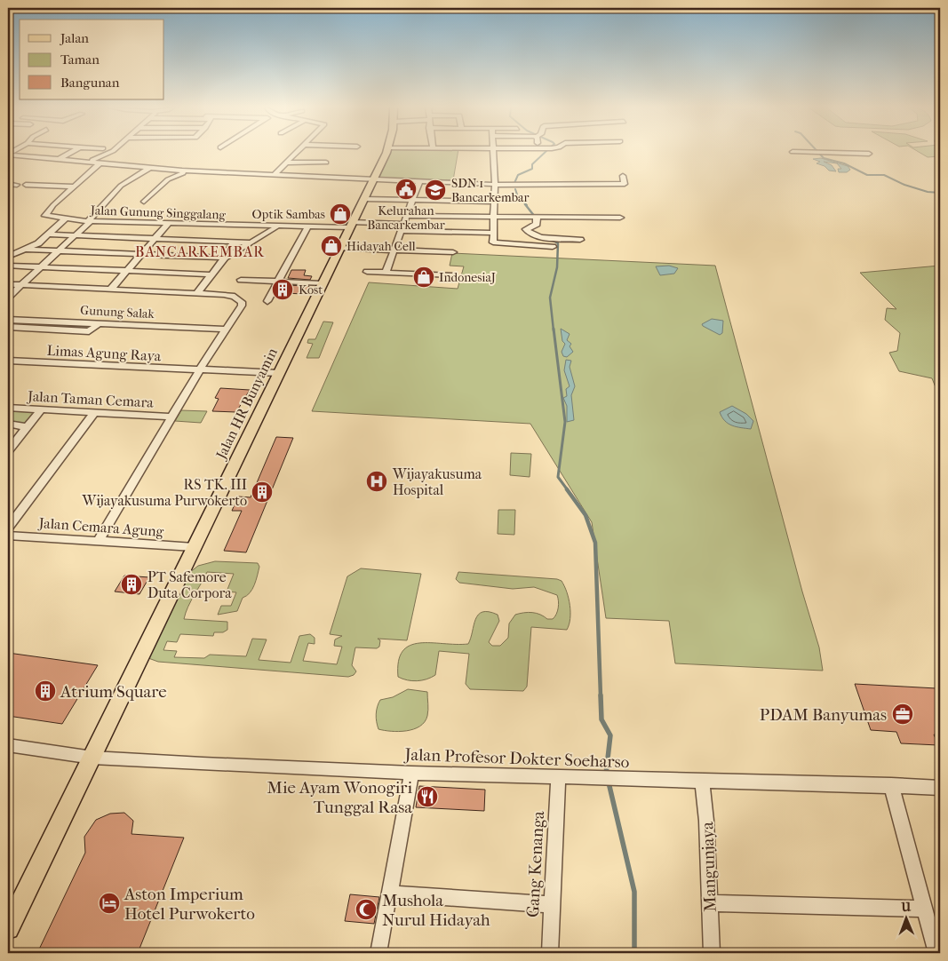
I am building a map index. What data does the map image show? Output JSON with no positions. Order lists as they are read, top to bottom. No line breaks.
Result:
{"streets":{"main road":["Jalan HR Bunyamin"],"street":["Jalan Gunung Singgalang","Gunung Salak","Limas Agung Raya","Jalan Taman Cemara","Jalan Cemara Agung","Jalan Profesor Dokter Soeharso","Gang Kenanga","Mangunjaya"]},"crossings":[["Jalan Gunung Singgalang","Jalan HR Bunyamin"],["Limas Agung Raya","Jalan HR Bunyamin"],["Jalan HR Bunyamin","Jalan Cemara Agung"],["Jalan HR Bunyamin","Jalan Profesor Dokter Soeharso"],["Jalan Profesor Dokter Soeharso","Gang Kenanga"],["Jalan Profesor Dokter Soeharso","Mangunjaya"]],"districts":["BANCARKEMBAR"],"places":{"public building":["Kelurahan Bancarkembar"],"school or university":["SDN 1 Bancarkembar"],"shop":["Optik Sambas","Hidayah Cell","IndonesiaJ"],"building":["Kost","RS TK. III Wijayakusuma Purwokerto","PT Safemore Duta Corpora","Atrium Square"],"hospital":["Wijayakusuma Hospital"],"office":["PDAM Banyumas"],"restaurant":["Mie Ayam Wonogiri Tunggal Rasa"],"hotel":["Aston Imperium Hotel Purwokerto"],"mosque":["Mushola Nurul Hidayah"]},"legend":["Jalan","Taman","Bangunan"],"north":"top"}
